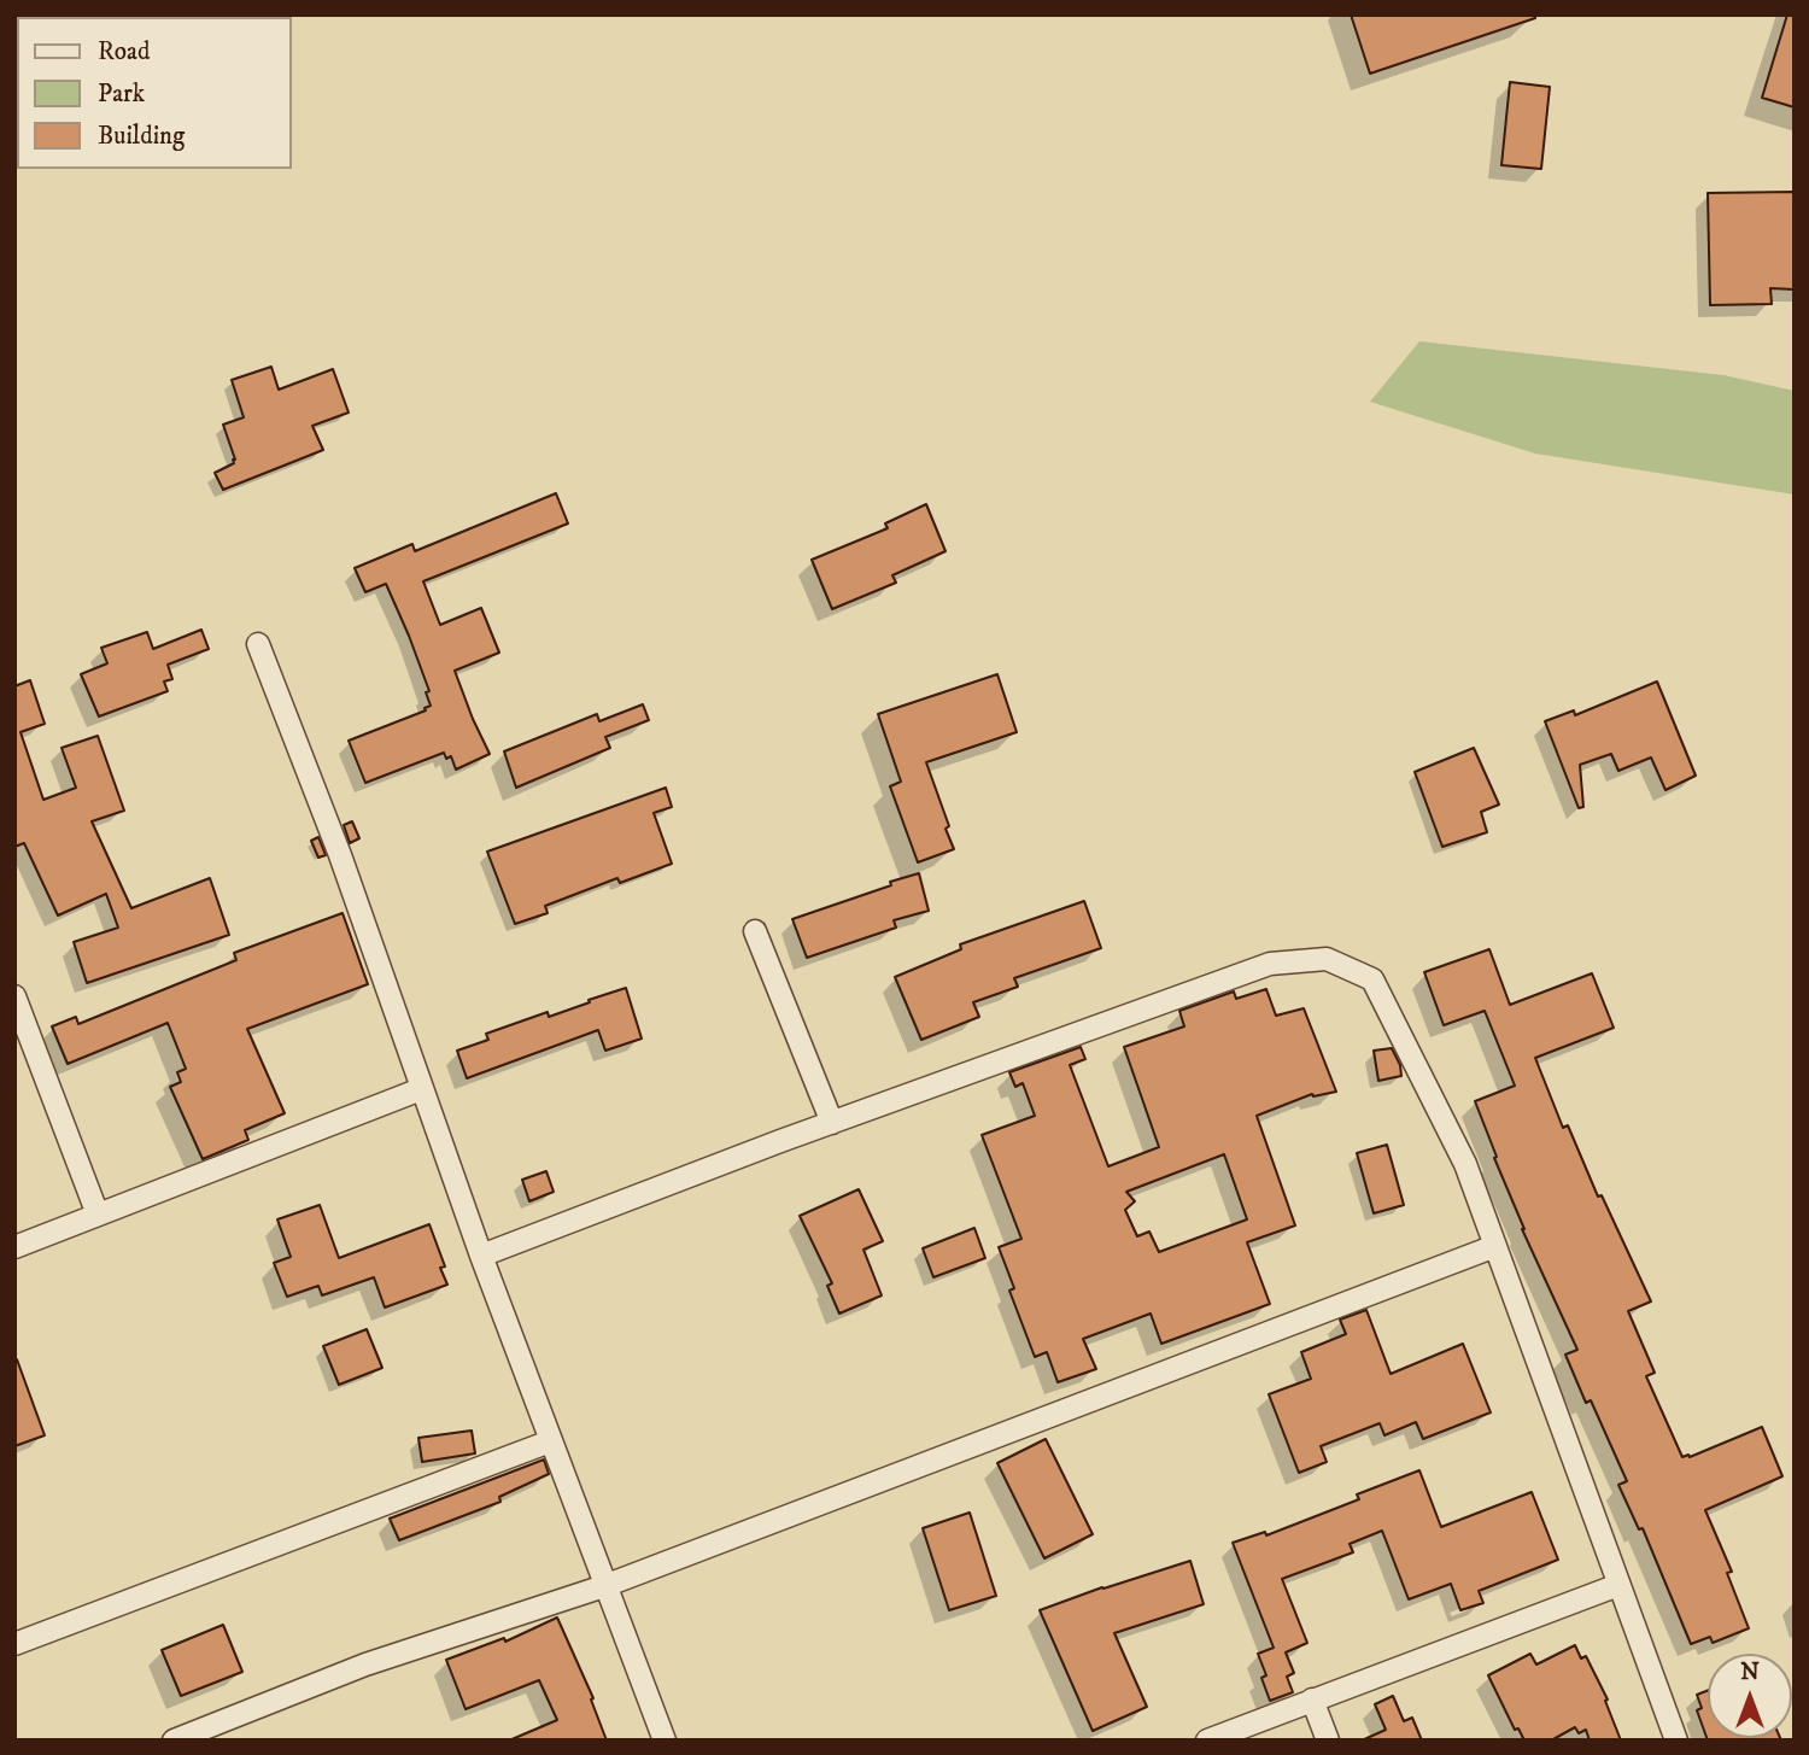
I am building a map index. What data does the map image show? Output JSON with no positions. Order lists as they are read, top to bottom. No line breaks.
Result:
{"legend":["Road","Park","Building"],"north":"top"}
